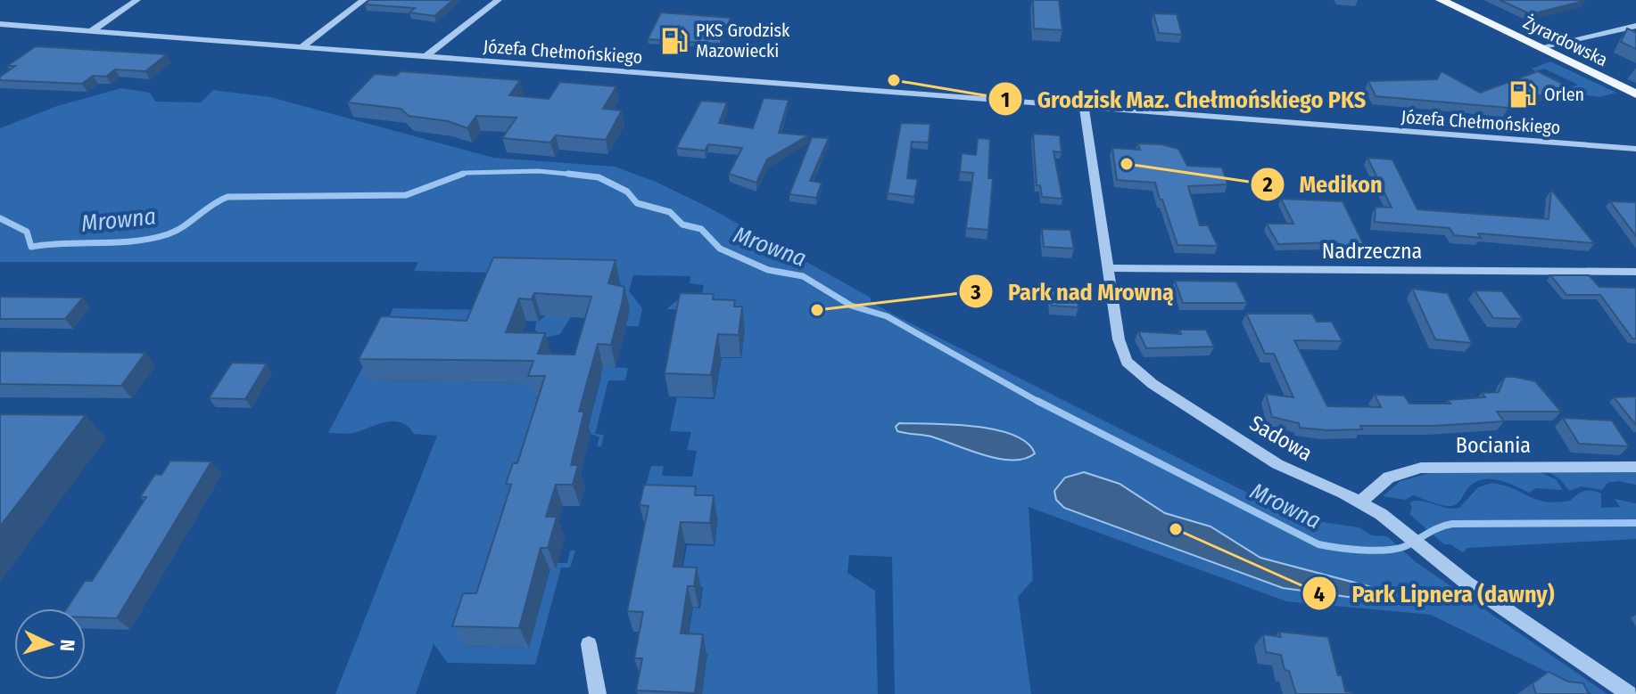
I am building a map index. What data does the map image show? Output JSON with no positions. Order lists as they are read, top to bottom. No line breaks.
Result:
{"streets":{"main road":["Żyrardowska"],"street":["Józefa Chełmońskiego","Nadrzeczna","Sadowa","Bociania"]},"crossings":[["Józefa Chełmońskiego","Sadowa"],["Nadrzeczna","Sadowa"],["Sadowa","Bociania"]],"water":["Mrowna"],"places":{"fuel station":["PKS Grodzisk Mazowiecki","Orlen"],"other":["Grodzisk Maz. Chełmońskiego PKS","Medikon","Park nad Mrowną","Park Lipnera (dawny)"]},"north":"right"}
